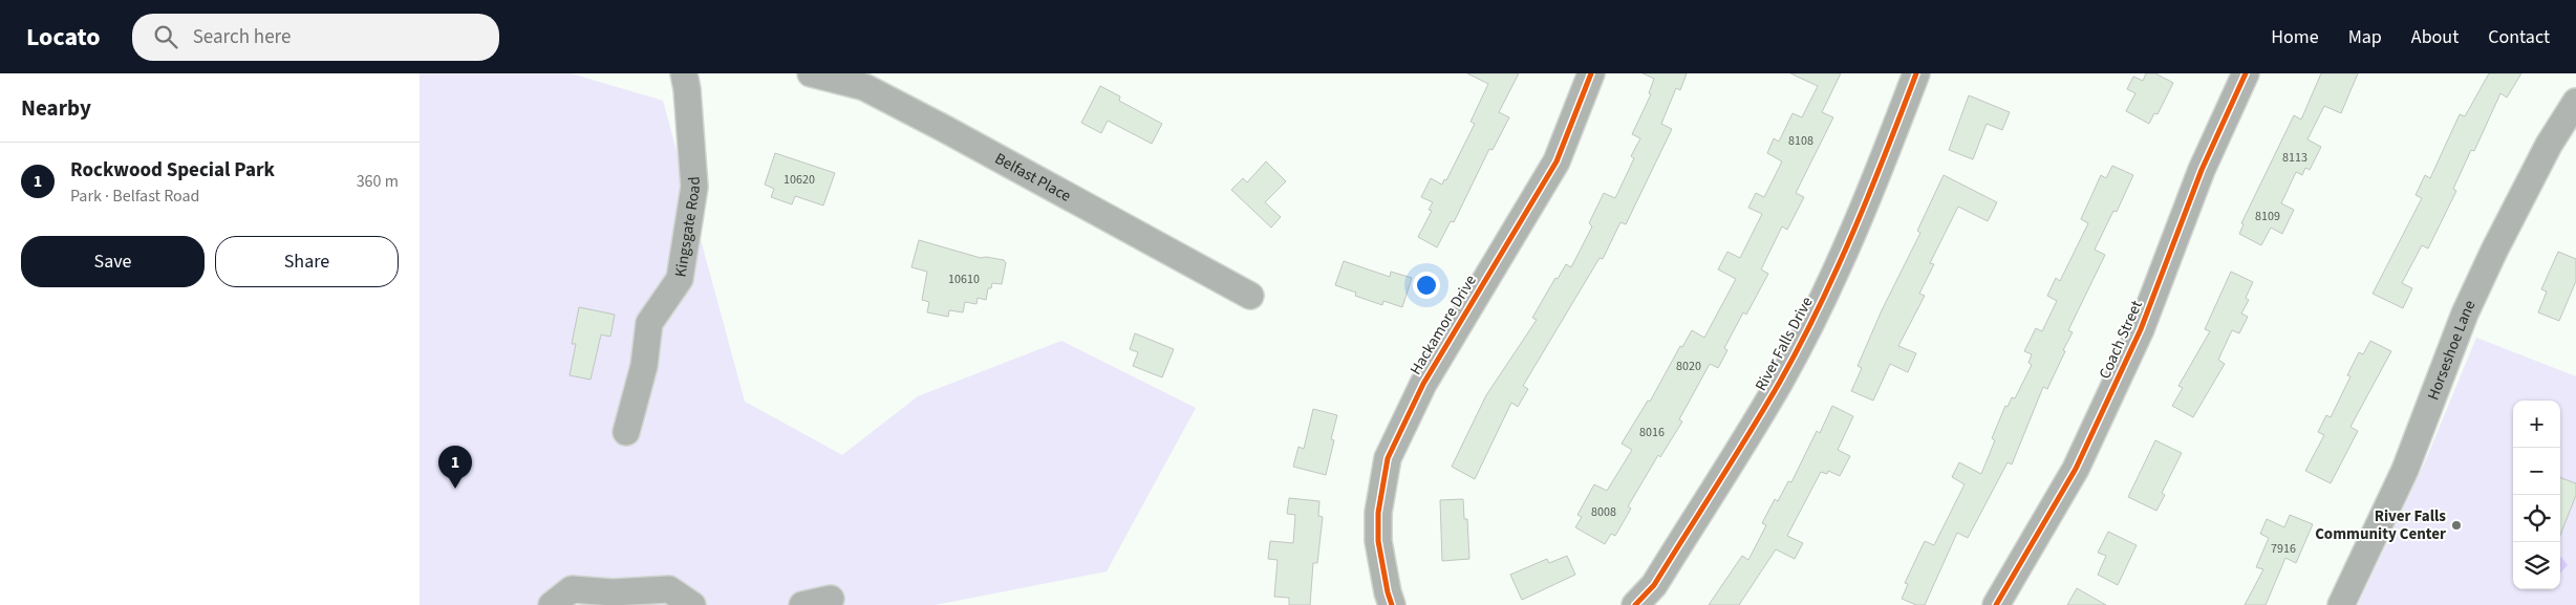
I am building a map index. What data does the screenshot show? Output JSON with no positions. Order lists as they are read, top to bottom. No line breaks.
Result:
{"streets":{"street":["Belfast Place","Kingsgate Road","Hackamore Drive","Coach Street","River Falls Drive","Horseshoe Lane"]},"places":["River Falls Community Center"],"house_numbers":["8108","8113","10620","8109","10610","8020","8016","8008","7916"],"page":{"header":"Locato","search":"Search here","nav":["Home","Map","About","Contact"],"heading":"Nearby","list":[{"mark":"1","name":"Rockwood Special Park","note":"Park · Belfast Road","value":"360 m"}],"buttons":["Save","Share"],"map_buttons":["+","−"],"pins":"1"}}
